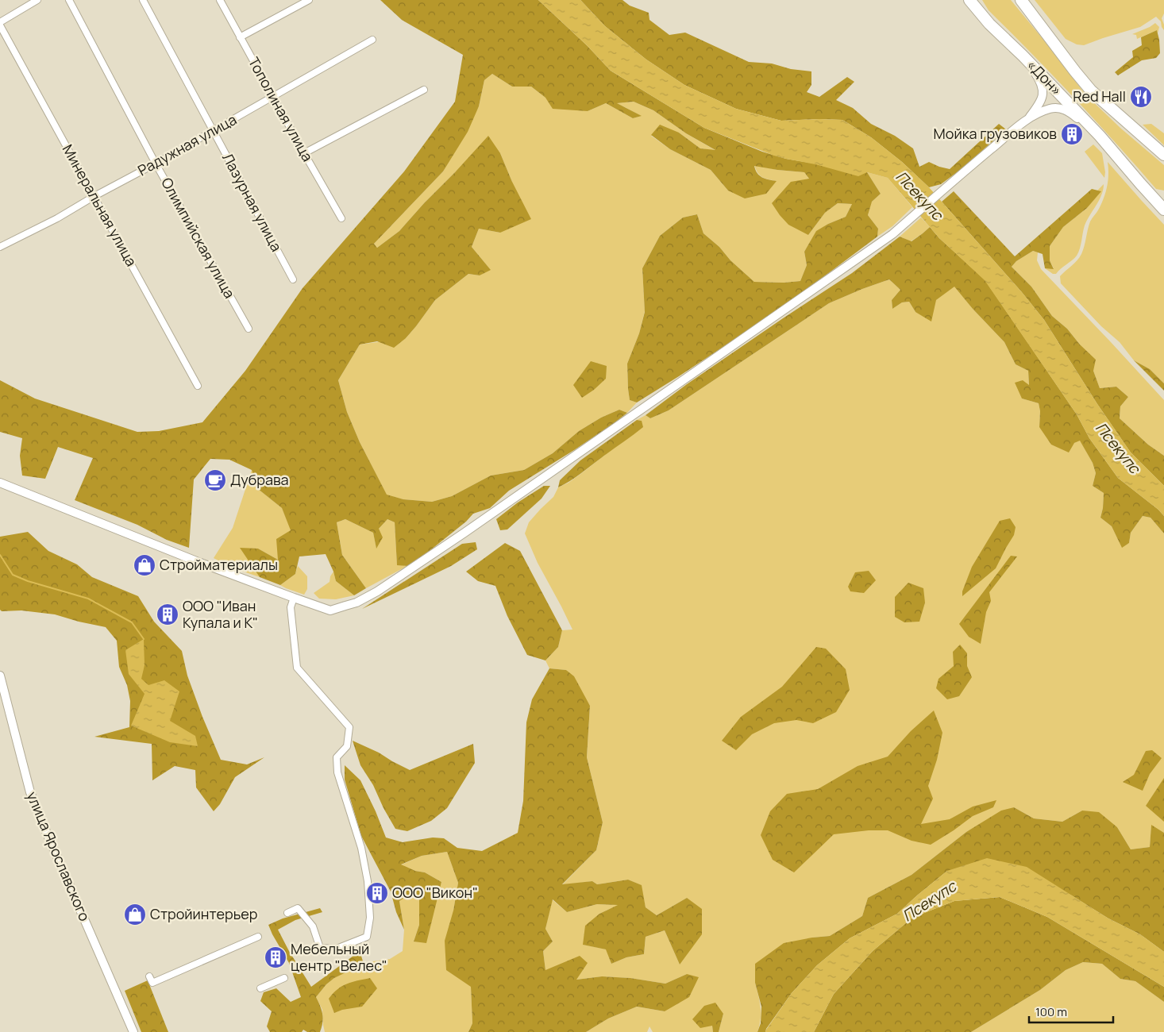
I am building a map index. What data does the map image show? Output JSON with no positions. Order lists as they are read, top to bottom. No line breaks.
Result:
{"streets":{"highway":["«Дон»"],"main road":["улица Ярославского"],"street":["Тополиная улица","Радужная улица","Лазурная улица","Минеральная улица","Олимпийская улица"]},"crossings":[["Тополиная улица","Радужная улица"],["Радужная улица","Лазурная улица"],["Радужная улица","Минеральная улица"],["Радужная улица","Олимпийская улица"]],"water":["Псекупс"],"places":{"restaurant":["Red Hall"],"building":["Мойка грузовиков","ООО \"Иван Купала и К\"","ООО \"Викон\"","Мебельный центр \"Велес\""],"cafe":["Дубрава"],"shop":["Стройматериалы","Стройинтерьер"]},"scale_bar":"100 m"}
